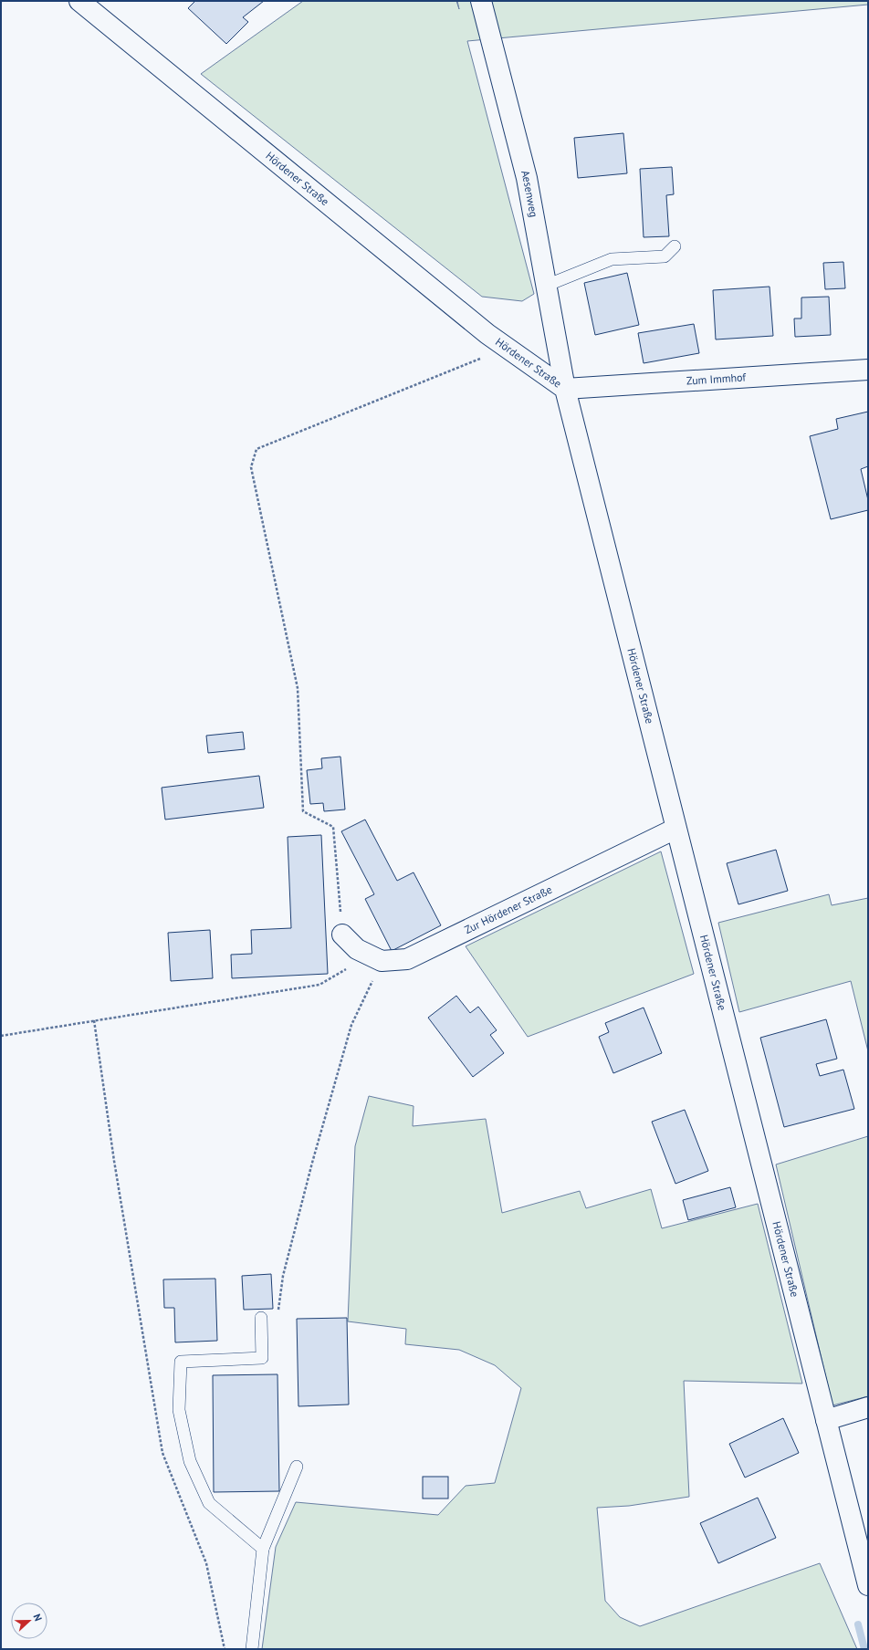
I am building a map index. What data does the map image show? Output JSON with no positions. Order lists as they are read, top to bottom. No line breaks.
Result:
{"streets":{"street":["Hördener Straße","Aesenweg","Zum Immhof","Zur Hördener Straße"]},"crossings":[["Hördener Straße","Aesenweg"],["Hördener Straße","Zum Immhof"],["Hördener Straße","Zur Hördener Straße"],["Aesenweg","Zum Immhof"]],"north":"right"}
